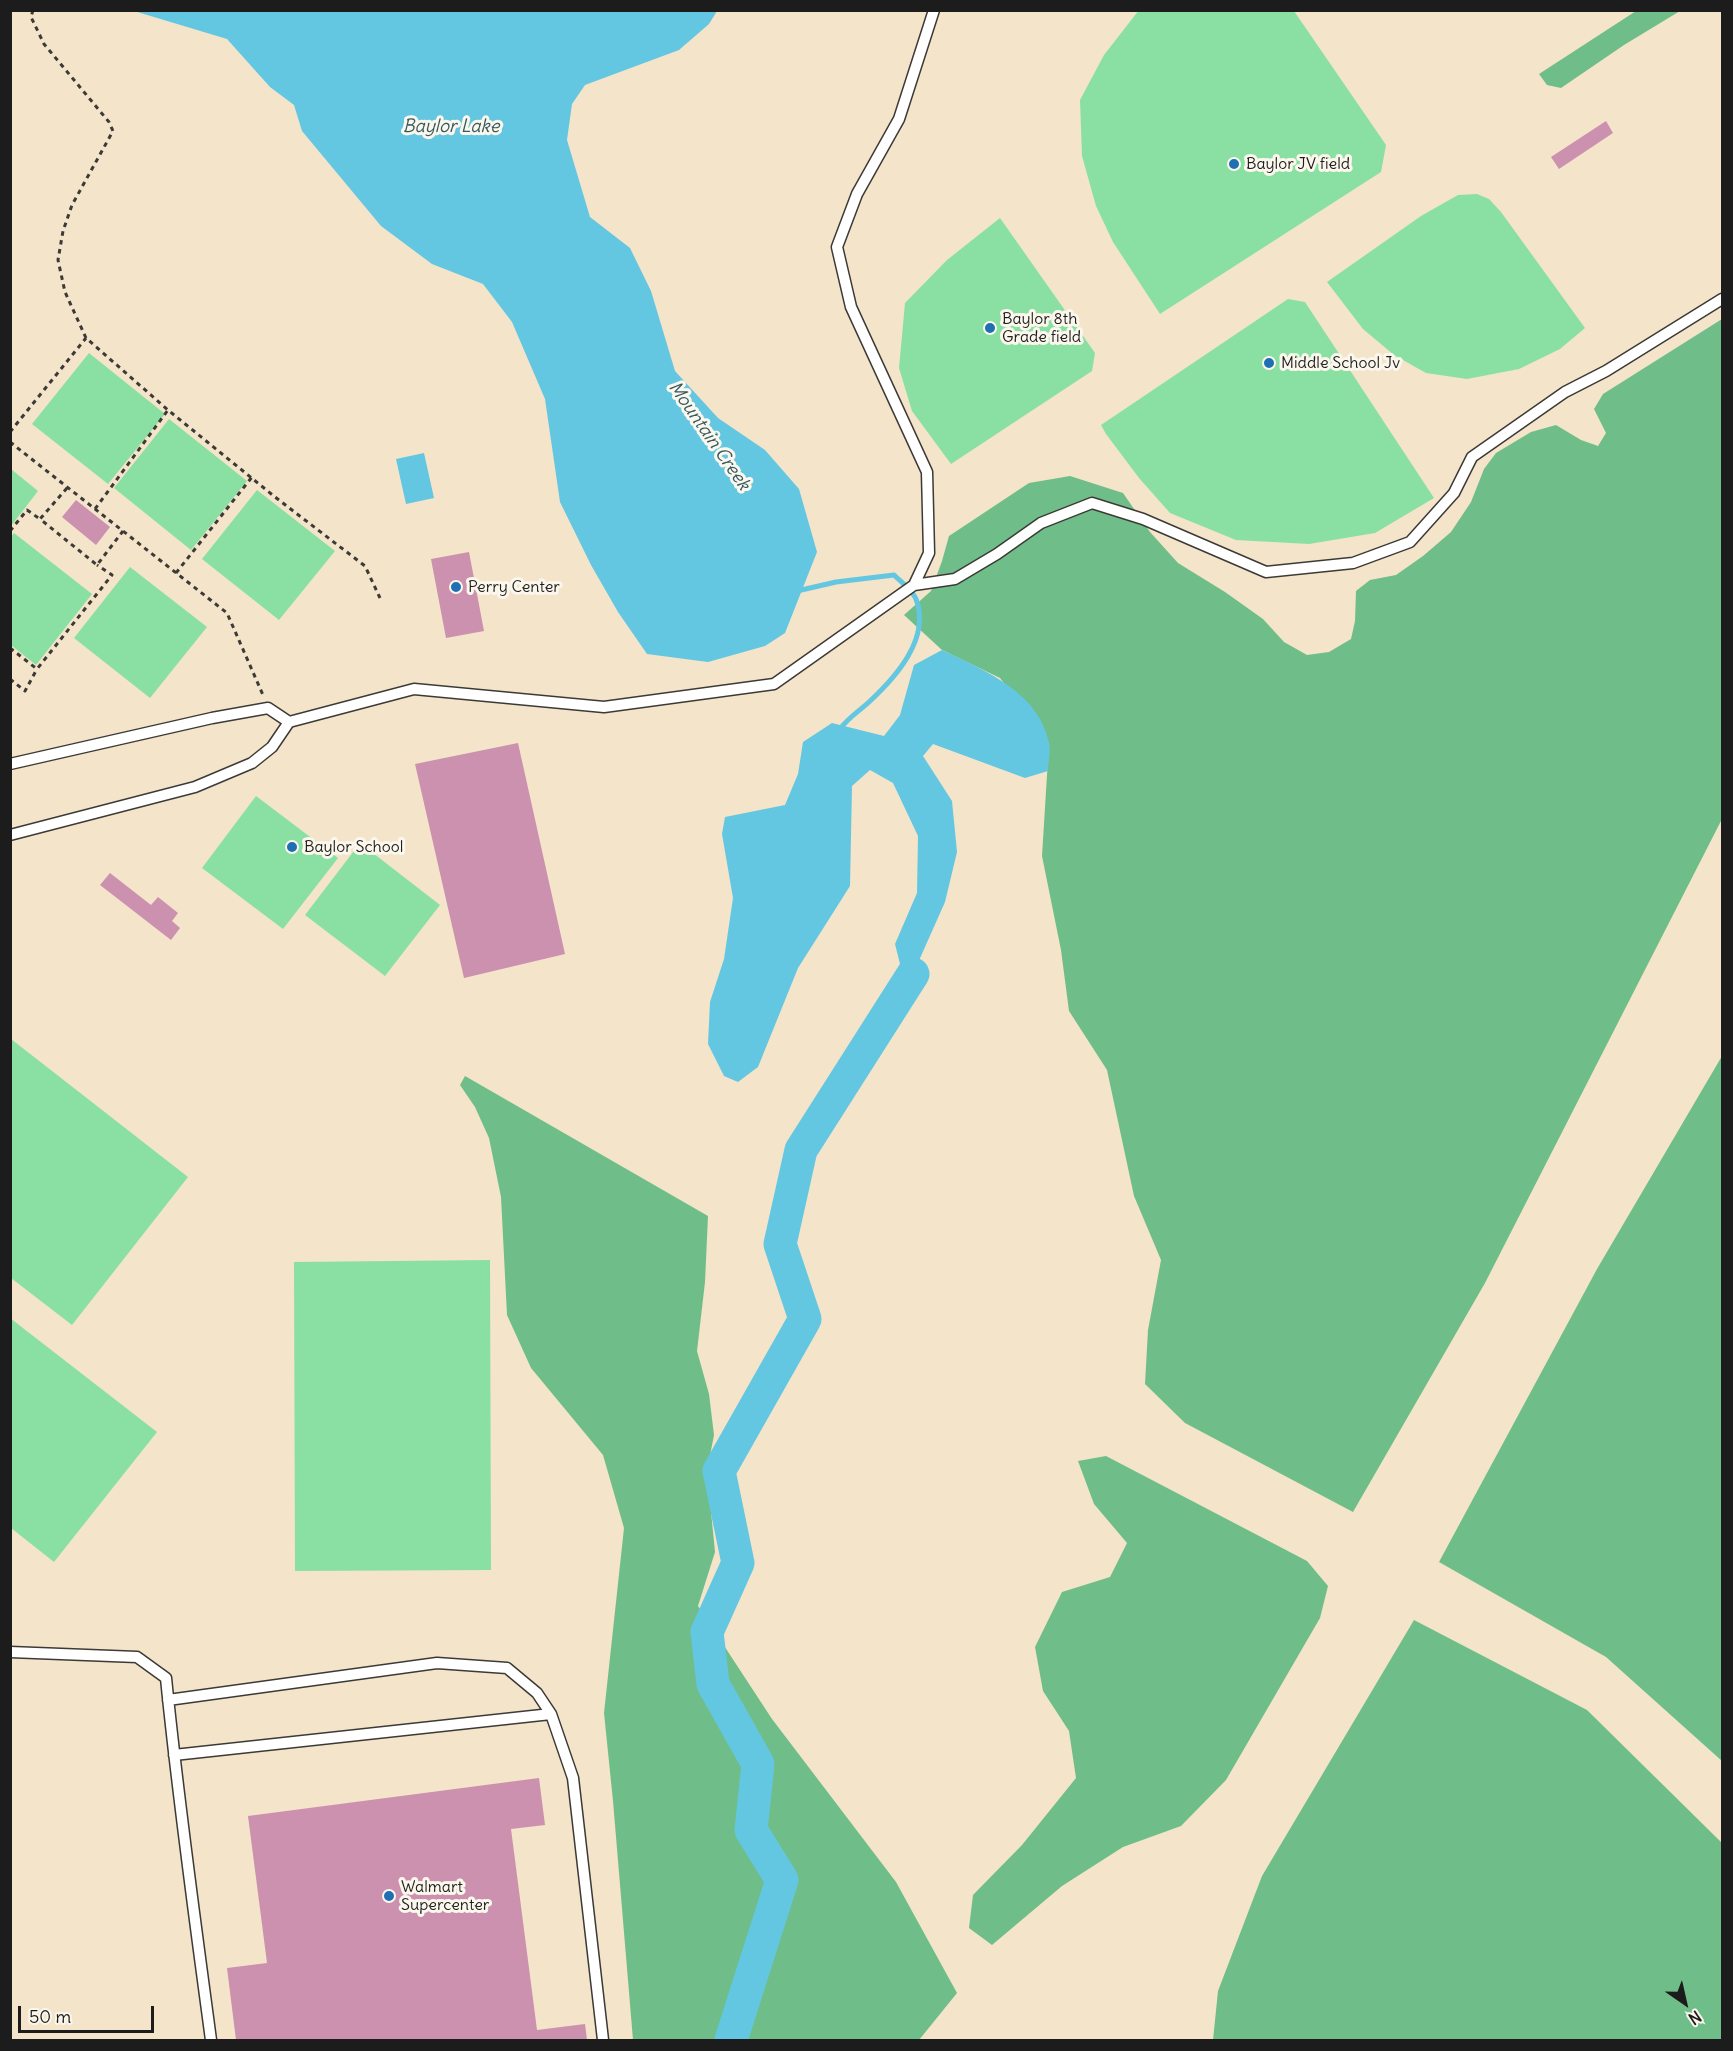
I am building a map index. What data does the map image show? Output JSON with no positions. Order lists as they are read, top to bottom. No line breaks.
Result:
{"water":["Baylor Lake","Mountain Creek"],"places":["Baylor JV field","Baylor 8th Grade field","Middle School Jv","Perry Center","Baylor School","Walmart Supercenter"],"scale_bar":"50 m","north":"bottom right"}
